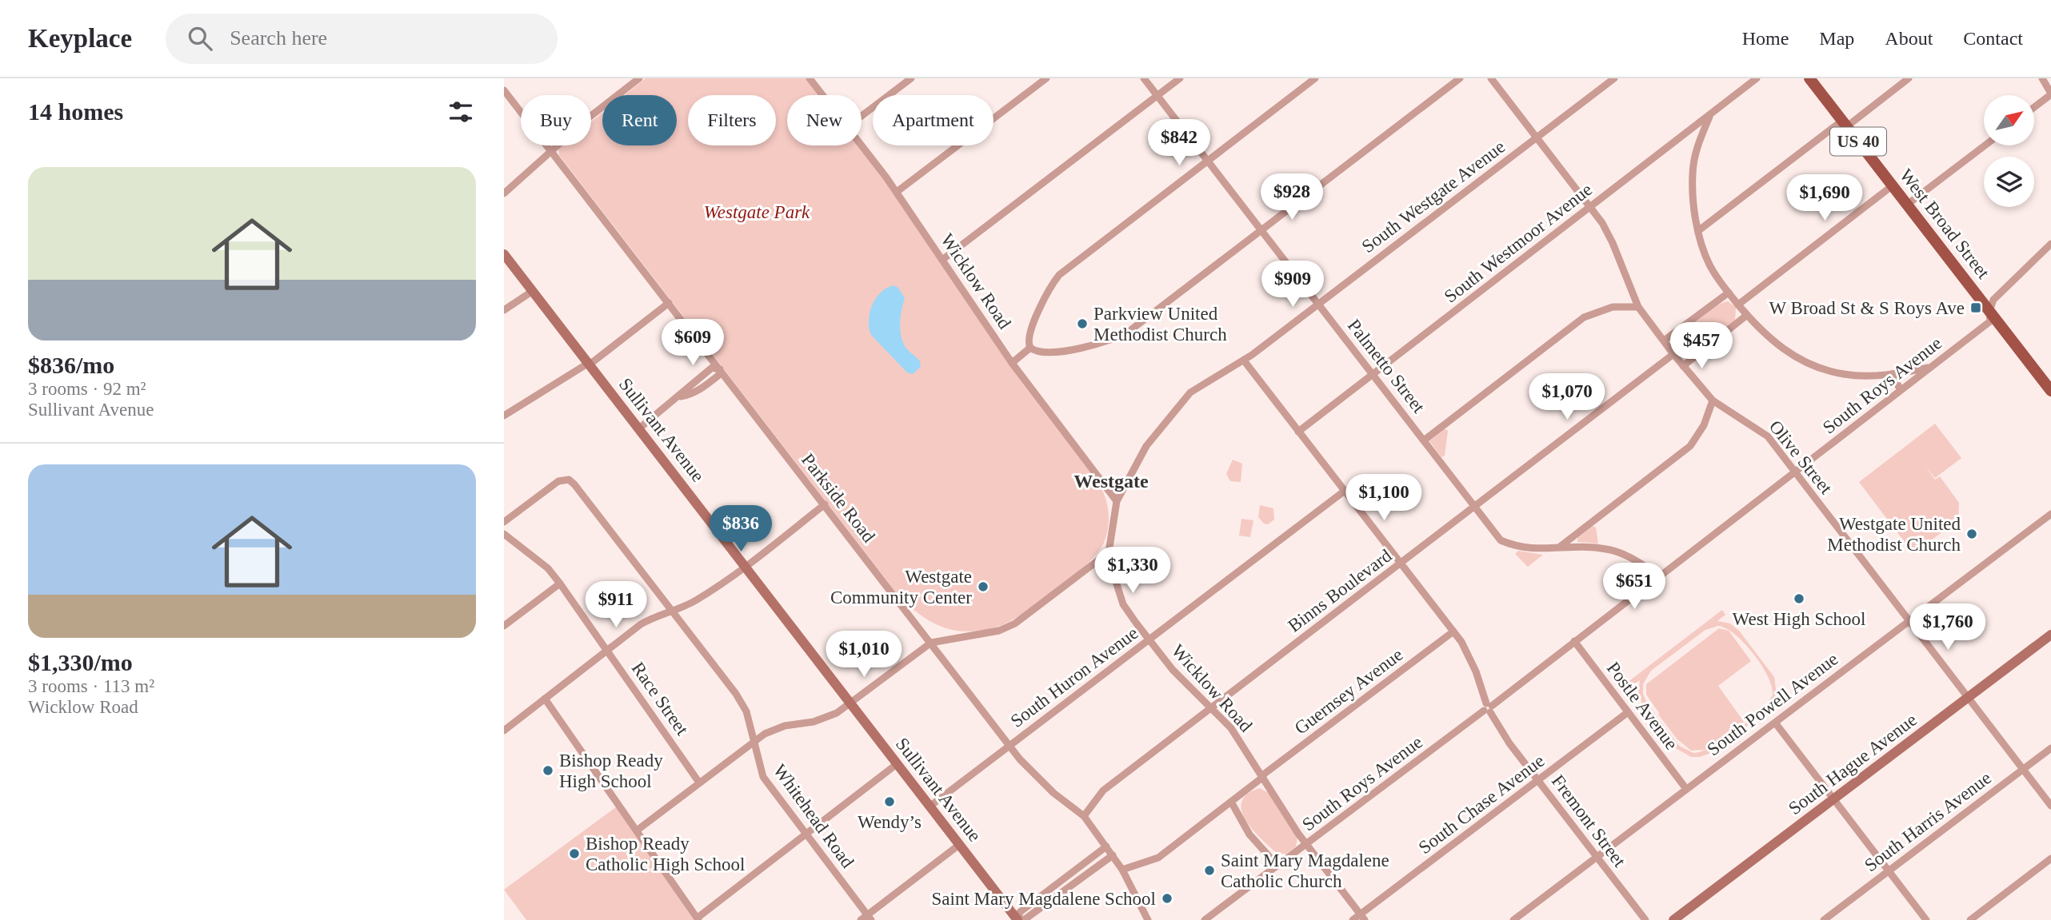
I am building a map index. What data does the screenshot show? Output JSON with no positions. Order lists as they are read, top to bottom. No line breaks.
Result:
{"streets":{"main road":["US 40","West Broad Street","Sullivant Avenue","South Hague Avenue"],"street":["South Westgate Avenue","South Westmoor Avenue","Wicklow Road","Palmetto Street","South Roys Avenue","Olive Street","Parkside Road","Binns Boulevard","South Huron Avenue","Guernsey Avenue","Race Street","South Powell Avenue","Postle Avenue","South Chase Avenue","Whitehead Road","Fremont Street","South Harris Avenue"]},"crossings":[["South Westgate Avenue","Wicklow Road"],["South Westgate Avenue","Palmetto Street"],["South Westgate Avenue","Olive Street"],["South Westgate Avenue","Fremont Street"],["West Broad Street","South Roys Avenue"],["South Westmoor Avenue","Palmetto Street"],["South Westmoor Avenue","Olive Street"],["South Westmoor Avenue","Fremont Street"],["Wicklow Road","South Roys Avenue"],["Wicklow Road","Binns Boulevard"],["Wicklow Road","South Huron Avenue"],["Wicklow Road","Guernsey Avenue"],["Wicklow Road","South Chase Avenue"],["Palmetto Street","South Roys Avenue"],["Palmetto Street","Binns Boulevard"],["South Roys Avenue","Olive Street"],["South Roys Avenue","Postle Avenue"],["South Roys Avenue","Fremont Street"],["Sullivant Avenue","South Huron Avenue"],["Olive Street","Binns Boulevard"],["Olive Street","South Powell Avenue"],["Olive Street","South Hague Avenue"],["Olive Street","South Harris Avenue"],["Parkside Road","Binns Boulevard"],["Parkside Road","South Huron Avenue"],["Parkside Road","Guernsey Avenue"],["Binns Boulevard","Fremont Street"],["South Huron Avenue","Fremont Street"],["Guernsey Avenue","Fremont Street"],["South Powell Avenue","Postle Avenue"],["South Powell Avenue","Fremont Street"],["Postle Avenue","South Chase Avenue"],["South Chase Avenue","Fremont Street"]],"districts":["Westgate"],"parks":["Westgate Park"],"places":{"transit":["W Broad St & S Roys Ave"],"other":["Parkview United Methodist Church","Westgate United Methodist Church","Westgate Community Center","West High School","Bishop Ready High School","Wendy’s","Bishop Ready Catholic High School","Saint Mary Magdalene Catholic Church","Saint Mary Magdalene School"]},"north":"top right","page":{"header":"Keyplace","search":"Search here","nav":["Home","Map","About","Contact"],"heading":"14 homes","chip":["Buy","Rent","Filters","New","Apartment"],"price":["$842","$928","$1,690","$909","$609","$457","$1,070","$1,100","$836","$1,330","$651","$911","$1,760","$1,010"],"list":[{"name":"$836/mo","note":"3 rooms · 92 m² · Sullivant Avenue"},{"name":"$1,330/mo","note":"3 rooms · 113 m² · Wicklow Road"}]}}
